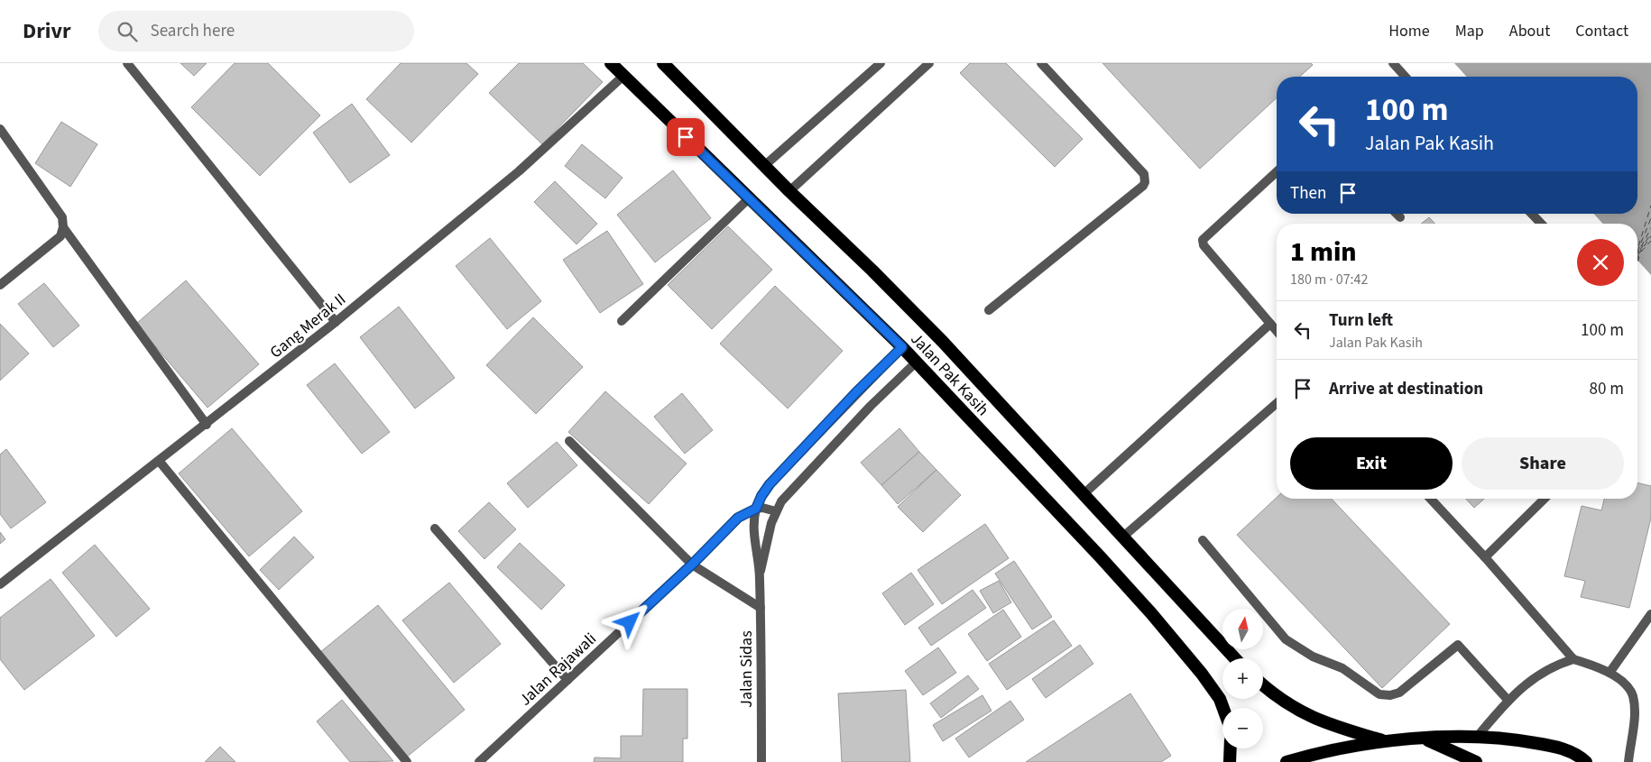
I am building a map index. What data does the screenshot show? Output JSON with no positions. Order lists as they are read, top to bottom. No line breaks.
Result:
{"streets":{"highway":["Jalan Pak Kasih"],"street":["Gang Merak II","Jalan Rajawali","Jalan Sidas"]},"crossings":[["Gang Merak II","Jalan Pak Kasih"],["Jalan Rajawali","Jalan Sidas"]],"north":"top","page":{"header":"Drivr","search":"Search here","nav":["Home","Map","About","Contact"],"turn":["100 m","Jalan Pak Kasih"],"then":"Then","heading":["1 min","180 m · 07:42"],"list":[{"name":"Turn left","note":"Jalan Pak Kasih","value":"100 m"},{"name":"Arrive at destination","value":"80 m"}],"buttons":["Exit","Share"],"map_buttons":["+","−"]}}
